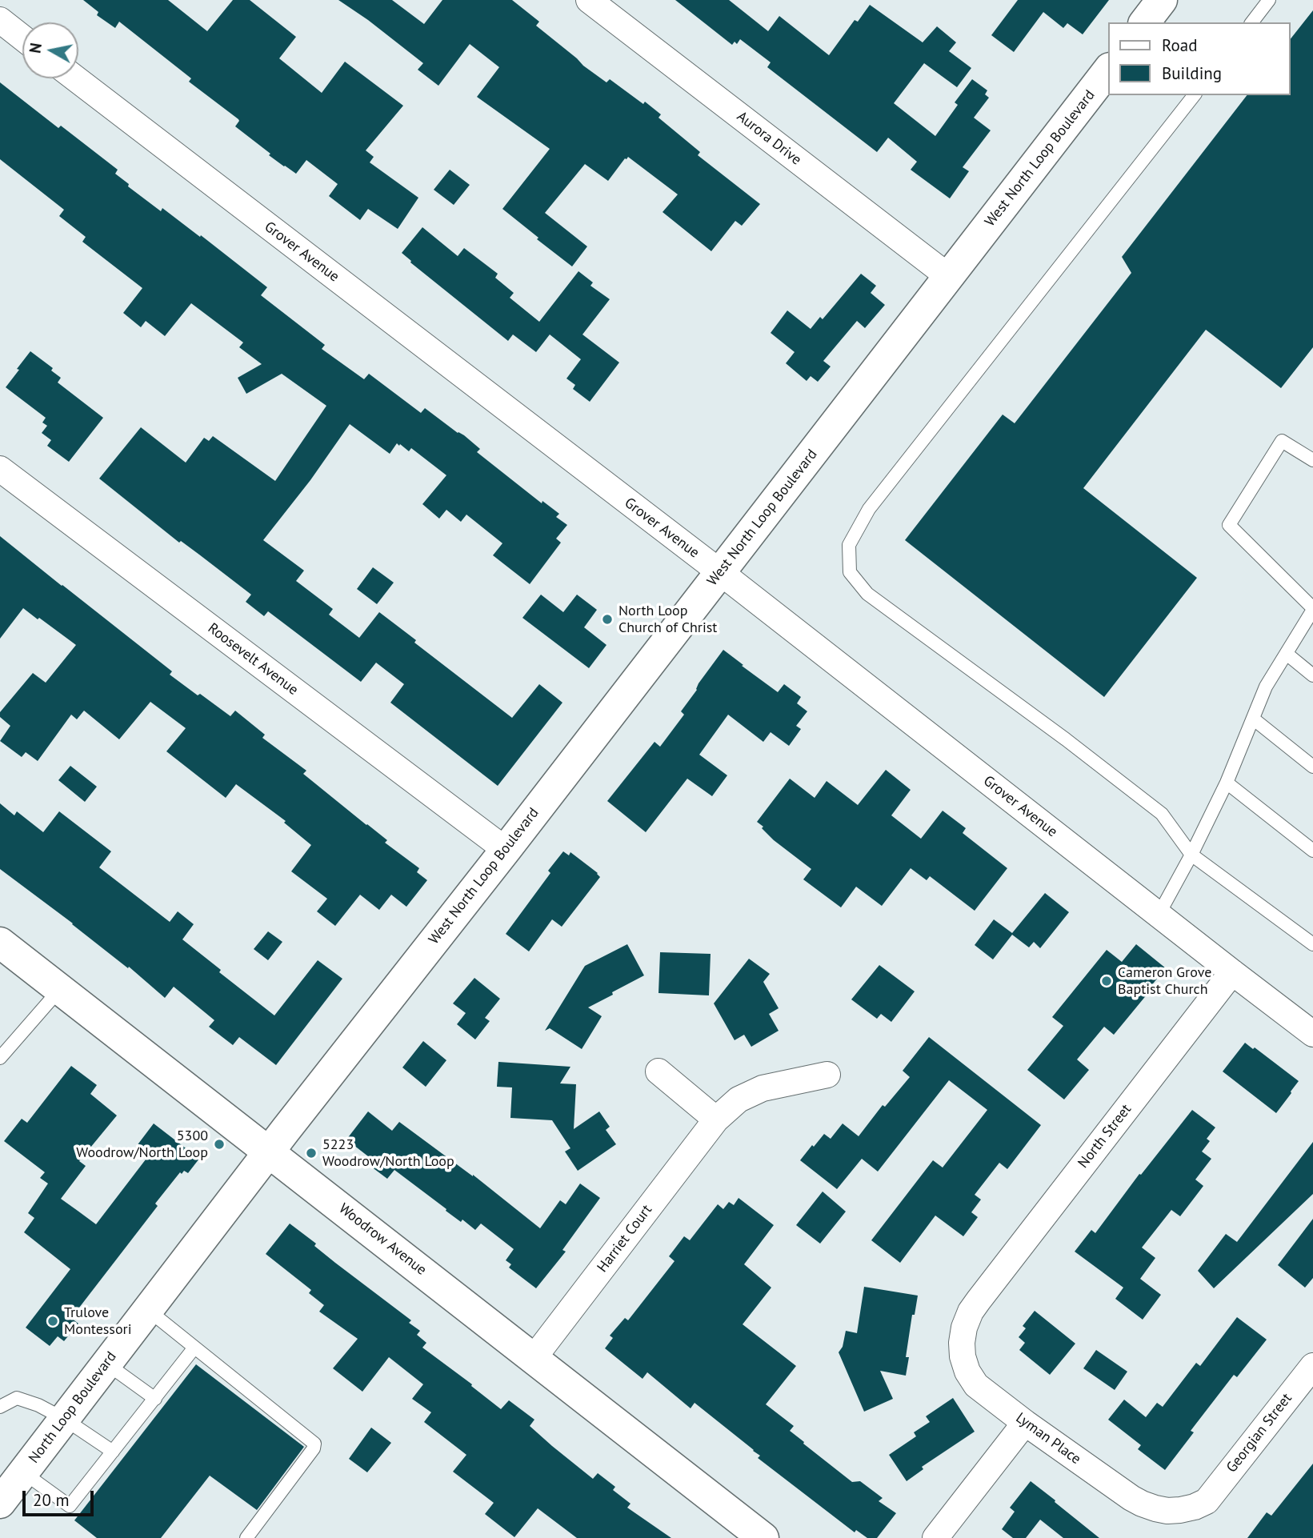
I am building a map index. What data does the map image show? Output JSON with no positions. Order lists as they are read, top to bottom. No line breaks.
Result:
{"streets":{"street":["Aurora Drive","West North Loop Boulevard","Grover Avenue","Roosevelt Avenue","North Street","Harriet Court","Woodrow Avenue","North Loop Boulevard","Georgian Street","Lyman Place"]},"crossings":[["Aurora Drive","West North Loop Boulevard"],["West North Loop Boulevard","Grover Avenue"],["West North Loop Boulevard","Roosevelt Avenue"],["West North Loop Boulevard","Woodrow Avenue"],["West North Loop Boulevard","North Loop Boulevard"],["Grover Avenue","North Street"],["North Street","Lyman Place"],["Harriet Court","Woodrow Avenue"],["Woodrow Avenue","North Loop Boulevard"],["Georgian Street","Lyman Place"]],"places":["North Loop Church of Christ","Cameron Grove Baptist Church","5300 Woodrow/North Loop","5223 Woodrow/North Loop","Trulove Montessori"],"legend":["Road","Building"],"scale_bar":"20 m","north":"left"}
